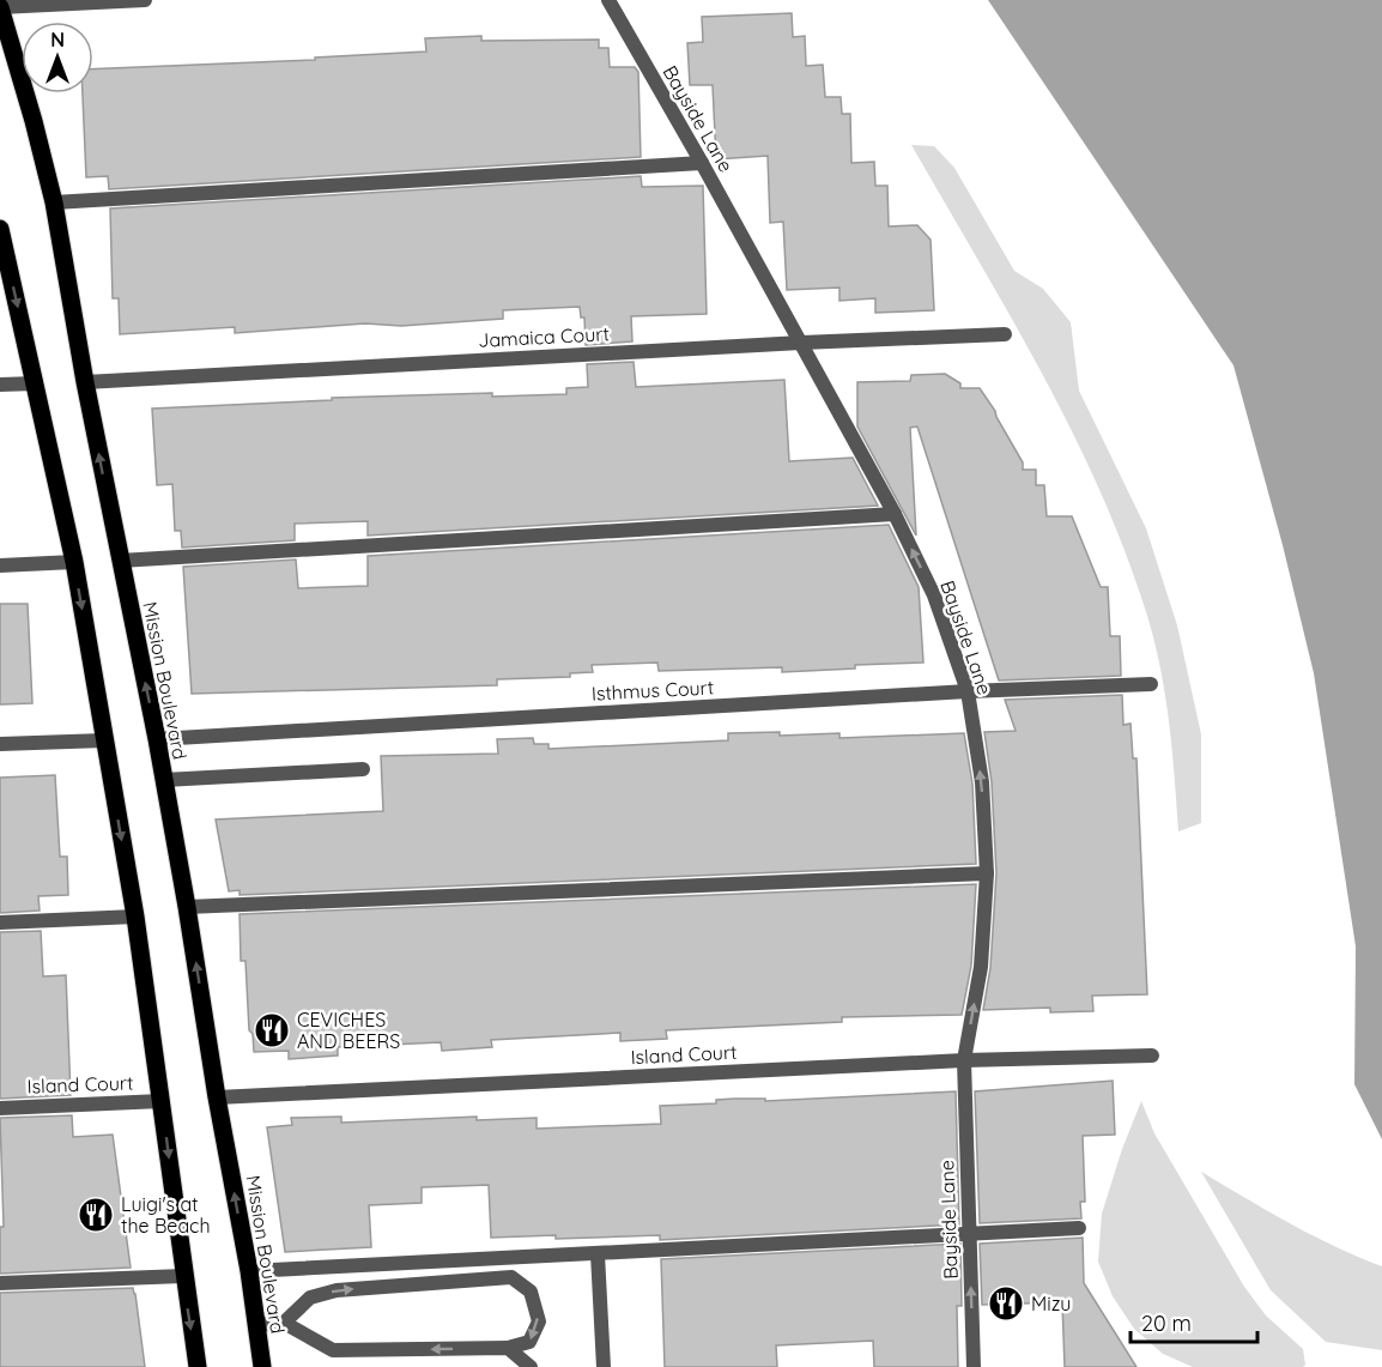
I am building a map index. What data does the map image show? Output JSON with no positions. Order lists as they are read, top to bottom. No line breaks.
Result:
{"streets":{"main road":["Mission Boulevard"],"street":["Bayside Lane","Jamaica Court","Isthmus Court","Island Court"]},"crossings":[["Bayside Lane","Jamaica Court"],["Bayside Lane","Isthmus Court"],["Bayside Lane","Island Court"],["Jamaica Court","Mission Boulevard"],["Mission Boulevard","Isthmus Court"],["Mission Boulevard","Island Court"]],"one_way":["Bayside Lane"],"places":{"restaurant":["CEVICHES AND BEERS","Luigi's at the Beach","Mizu"]},"scale_bar":"20 m","north":"top"}
